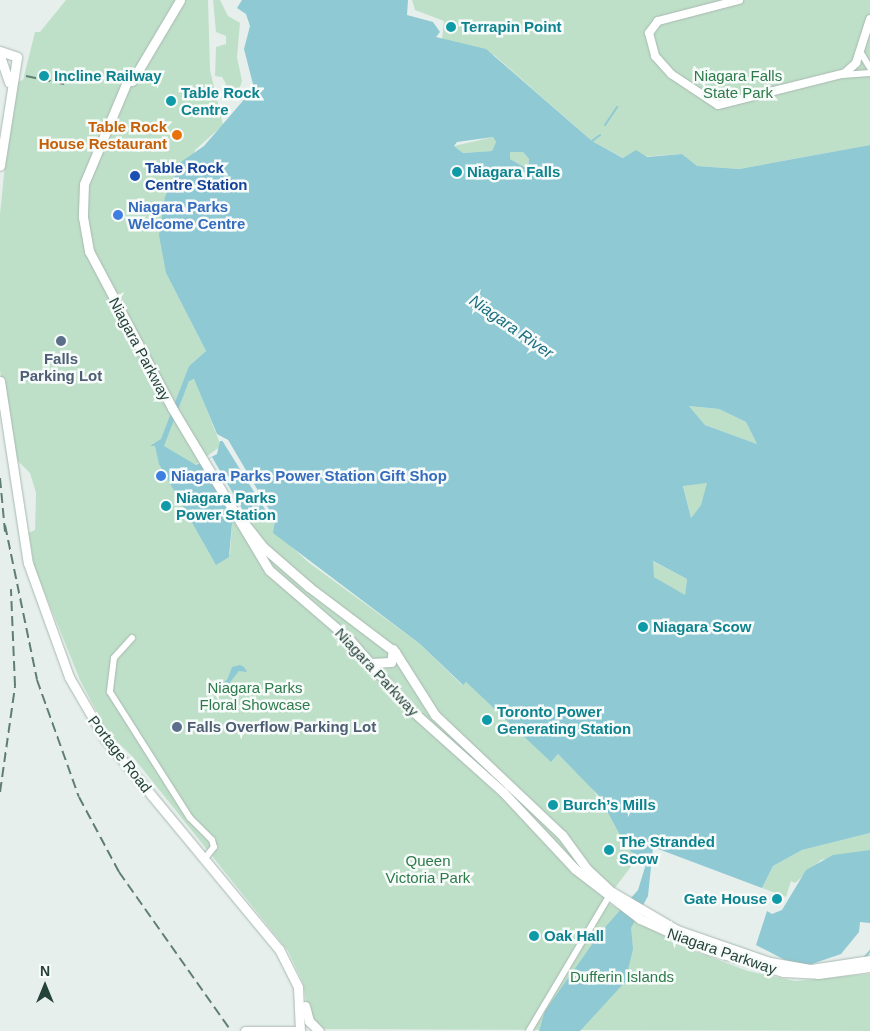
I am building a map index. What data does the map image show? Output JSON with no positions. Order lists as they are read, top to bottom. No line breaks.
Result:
{"streets":{"main road":["Niagara Parkway","Portage Road"]},"water":["Niagara River"],"parks":["Niagara Falls State Park","Niagara Parks Floral Showcase","Queen Victoria Park","Dufferin Islands"],"places":["Terrapin Point","Incline Railway","Table Rock Centre","Table Rock House Restaurant","Niagara Falls","Table Rock Centre Station","Niagara Parks Welcome Centre","Falls Parking Lot","Niagara Parks Power Station Gift Shop","Niagara Parks Power Station","Niagara Scow","Toronto Power Generating Station","Falls Overflow Parking Lot","Burch’s Mills","The Stranded Scow","Gate House","Oak Hall"],"north":"top"}
